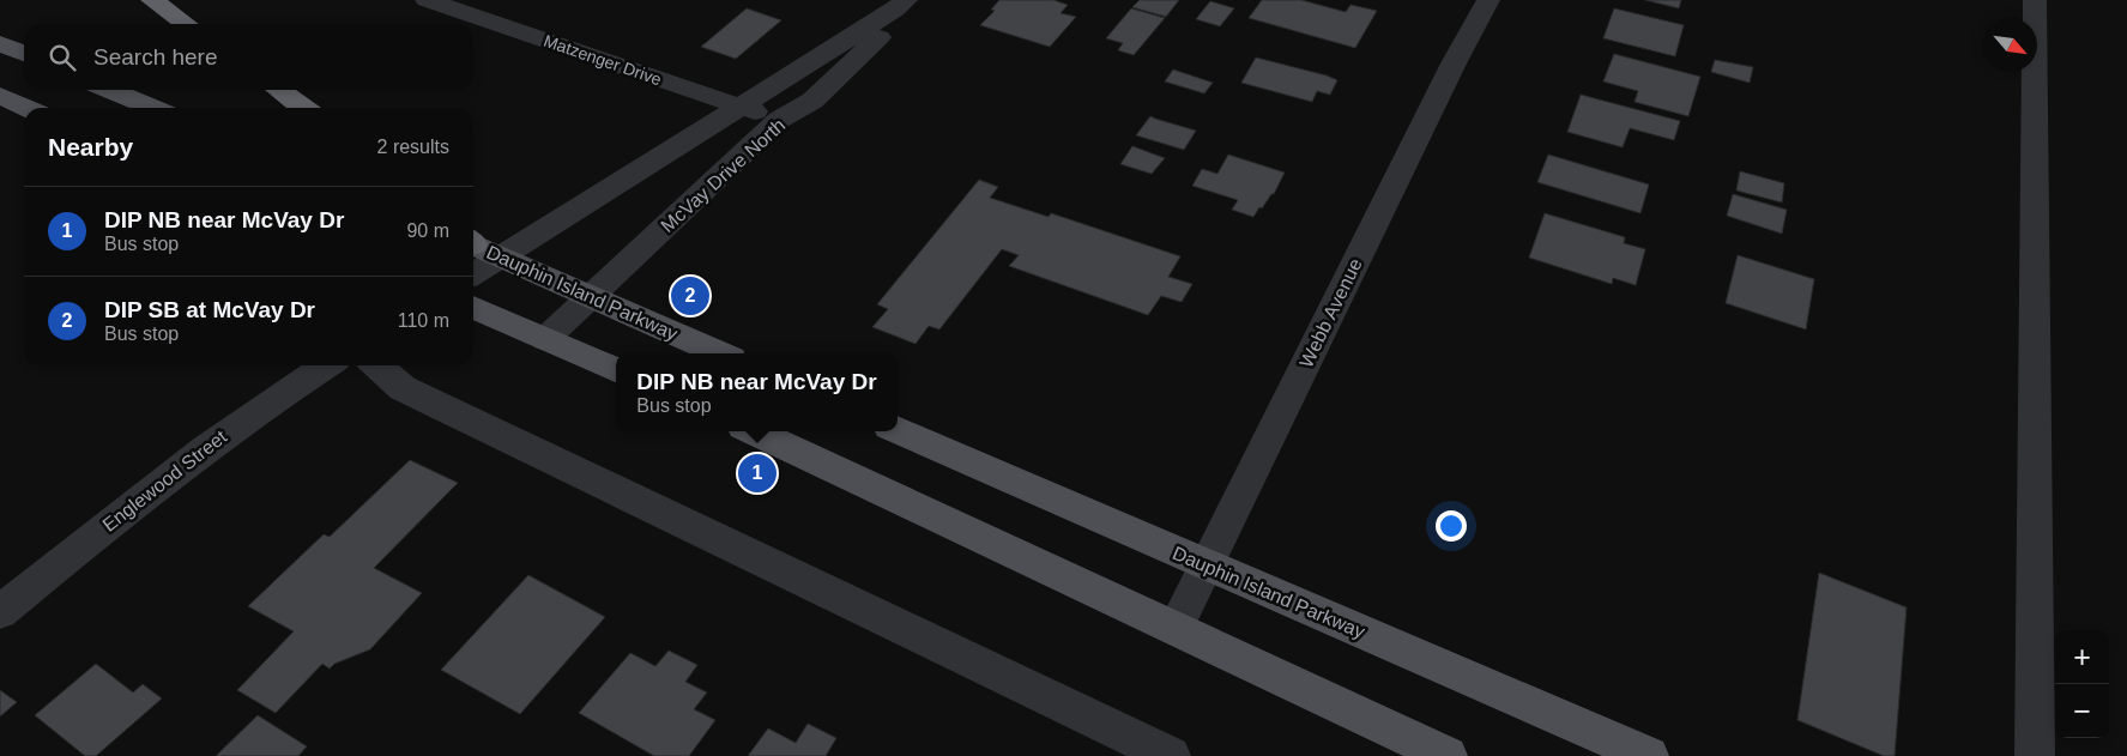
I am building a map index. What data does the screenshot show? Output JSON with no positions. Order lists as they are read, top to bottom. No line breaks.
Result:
{"streets":{"main road":["Dauphin Island Parkway"],"street":["Matzenger Drive","McVay Drive North","Webb Avenue","Englewood Street"]},"crossings":[["Matzenger Drive","McVay Drive North"],["McVay Drive North","Dauphin Island Parkway"],["Dauphin Island Parkway","Webb Avenue"]],"north":"bottom right","page":{"search":"Search here","heading":["Nearby","2 results"],"list":[{"mark":"1","name":"DIP NB near McVay Dr","note":"Bus stop","value":"90 m"},{"mark":"2","name":"DIP SB at McVay Dr","note":"Bus stop","value":"110 m"}],"pins":["2","1"],"popup":["DIP NB near McVay Dr","Bus stop"],"map_buttons":["+","−"]}}
